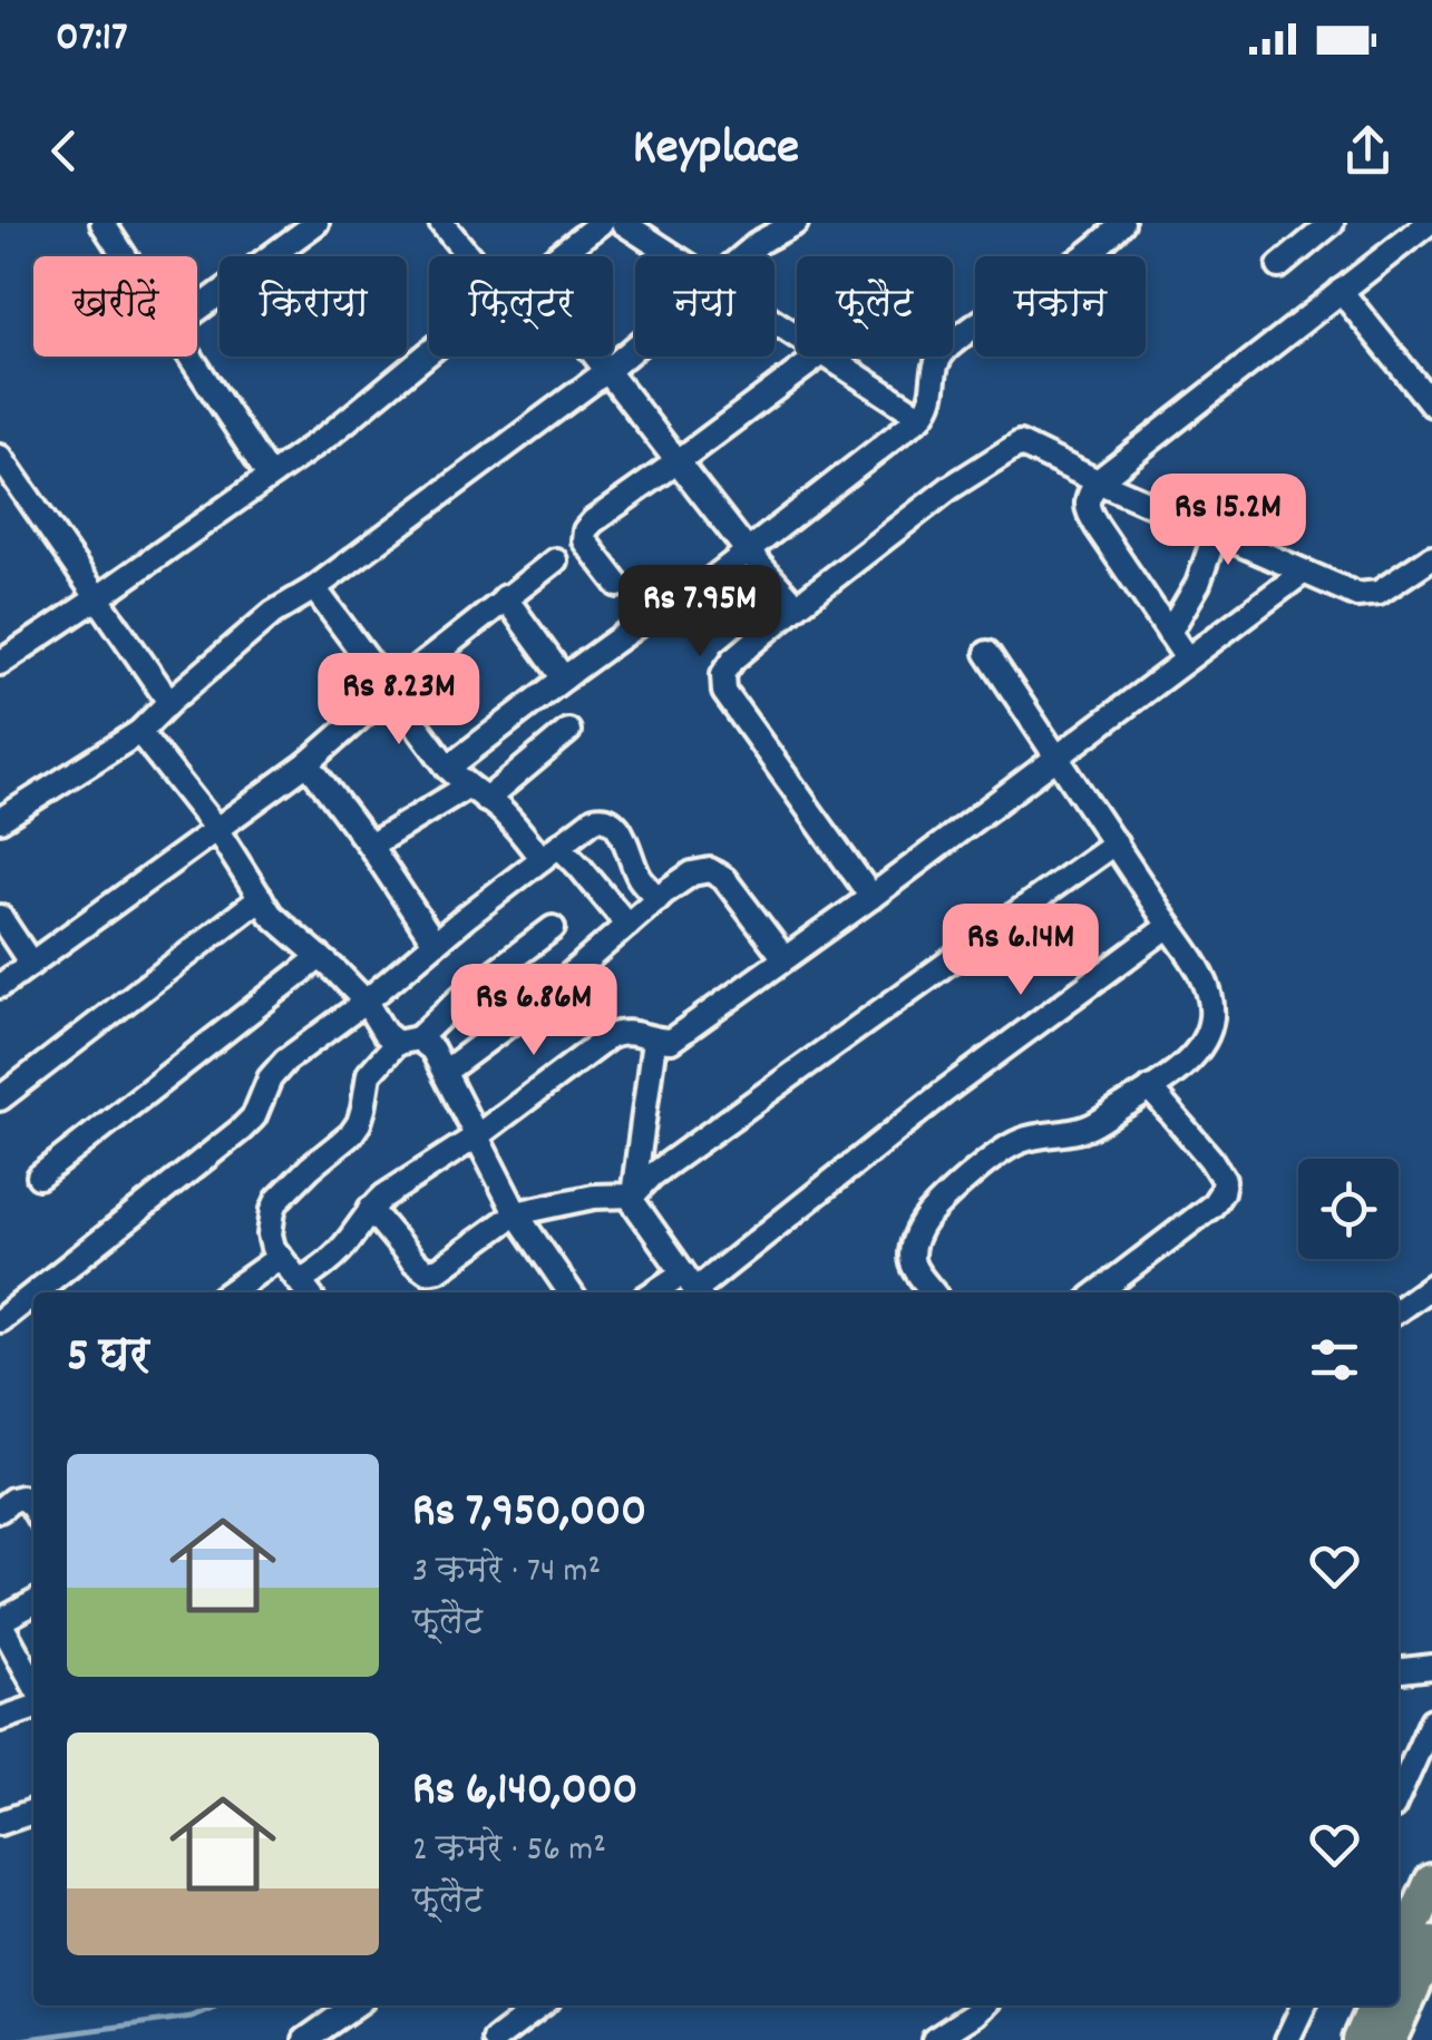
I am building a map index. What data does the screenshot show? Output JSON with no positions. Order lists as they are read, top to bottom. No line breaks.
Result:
{"page":{"status":"07:17","header":"Keyplace","chip":["खरीदें","किराया","फ़िल्टर","नया","फ़्लैट","मकान"],"price":["Rs 15.2M","Rs 7.95M","Rs 8.23M","Rs 6.14M","Rs 6.86M"],"heading":"5 घर","list":[{"name":"Rs 7,950,000","note":"3 कमरे · 74 m² · फ़्लैट"},{"name":"Rs 6,140,000","note":"2 कमरे · 56 m² · फ़्लैट"}]}}
